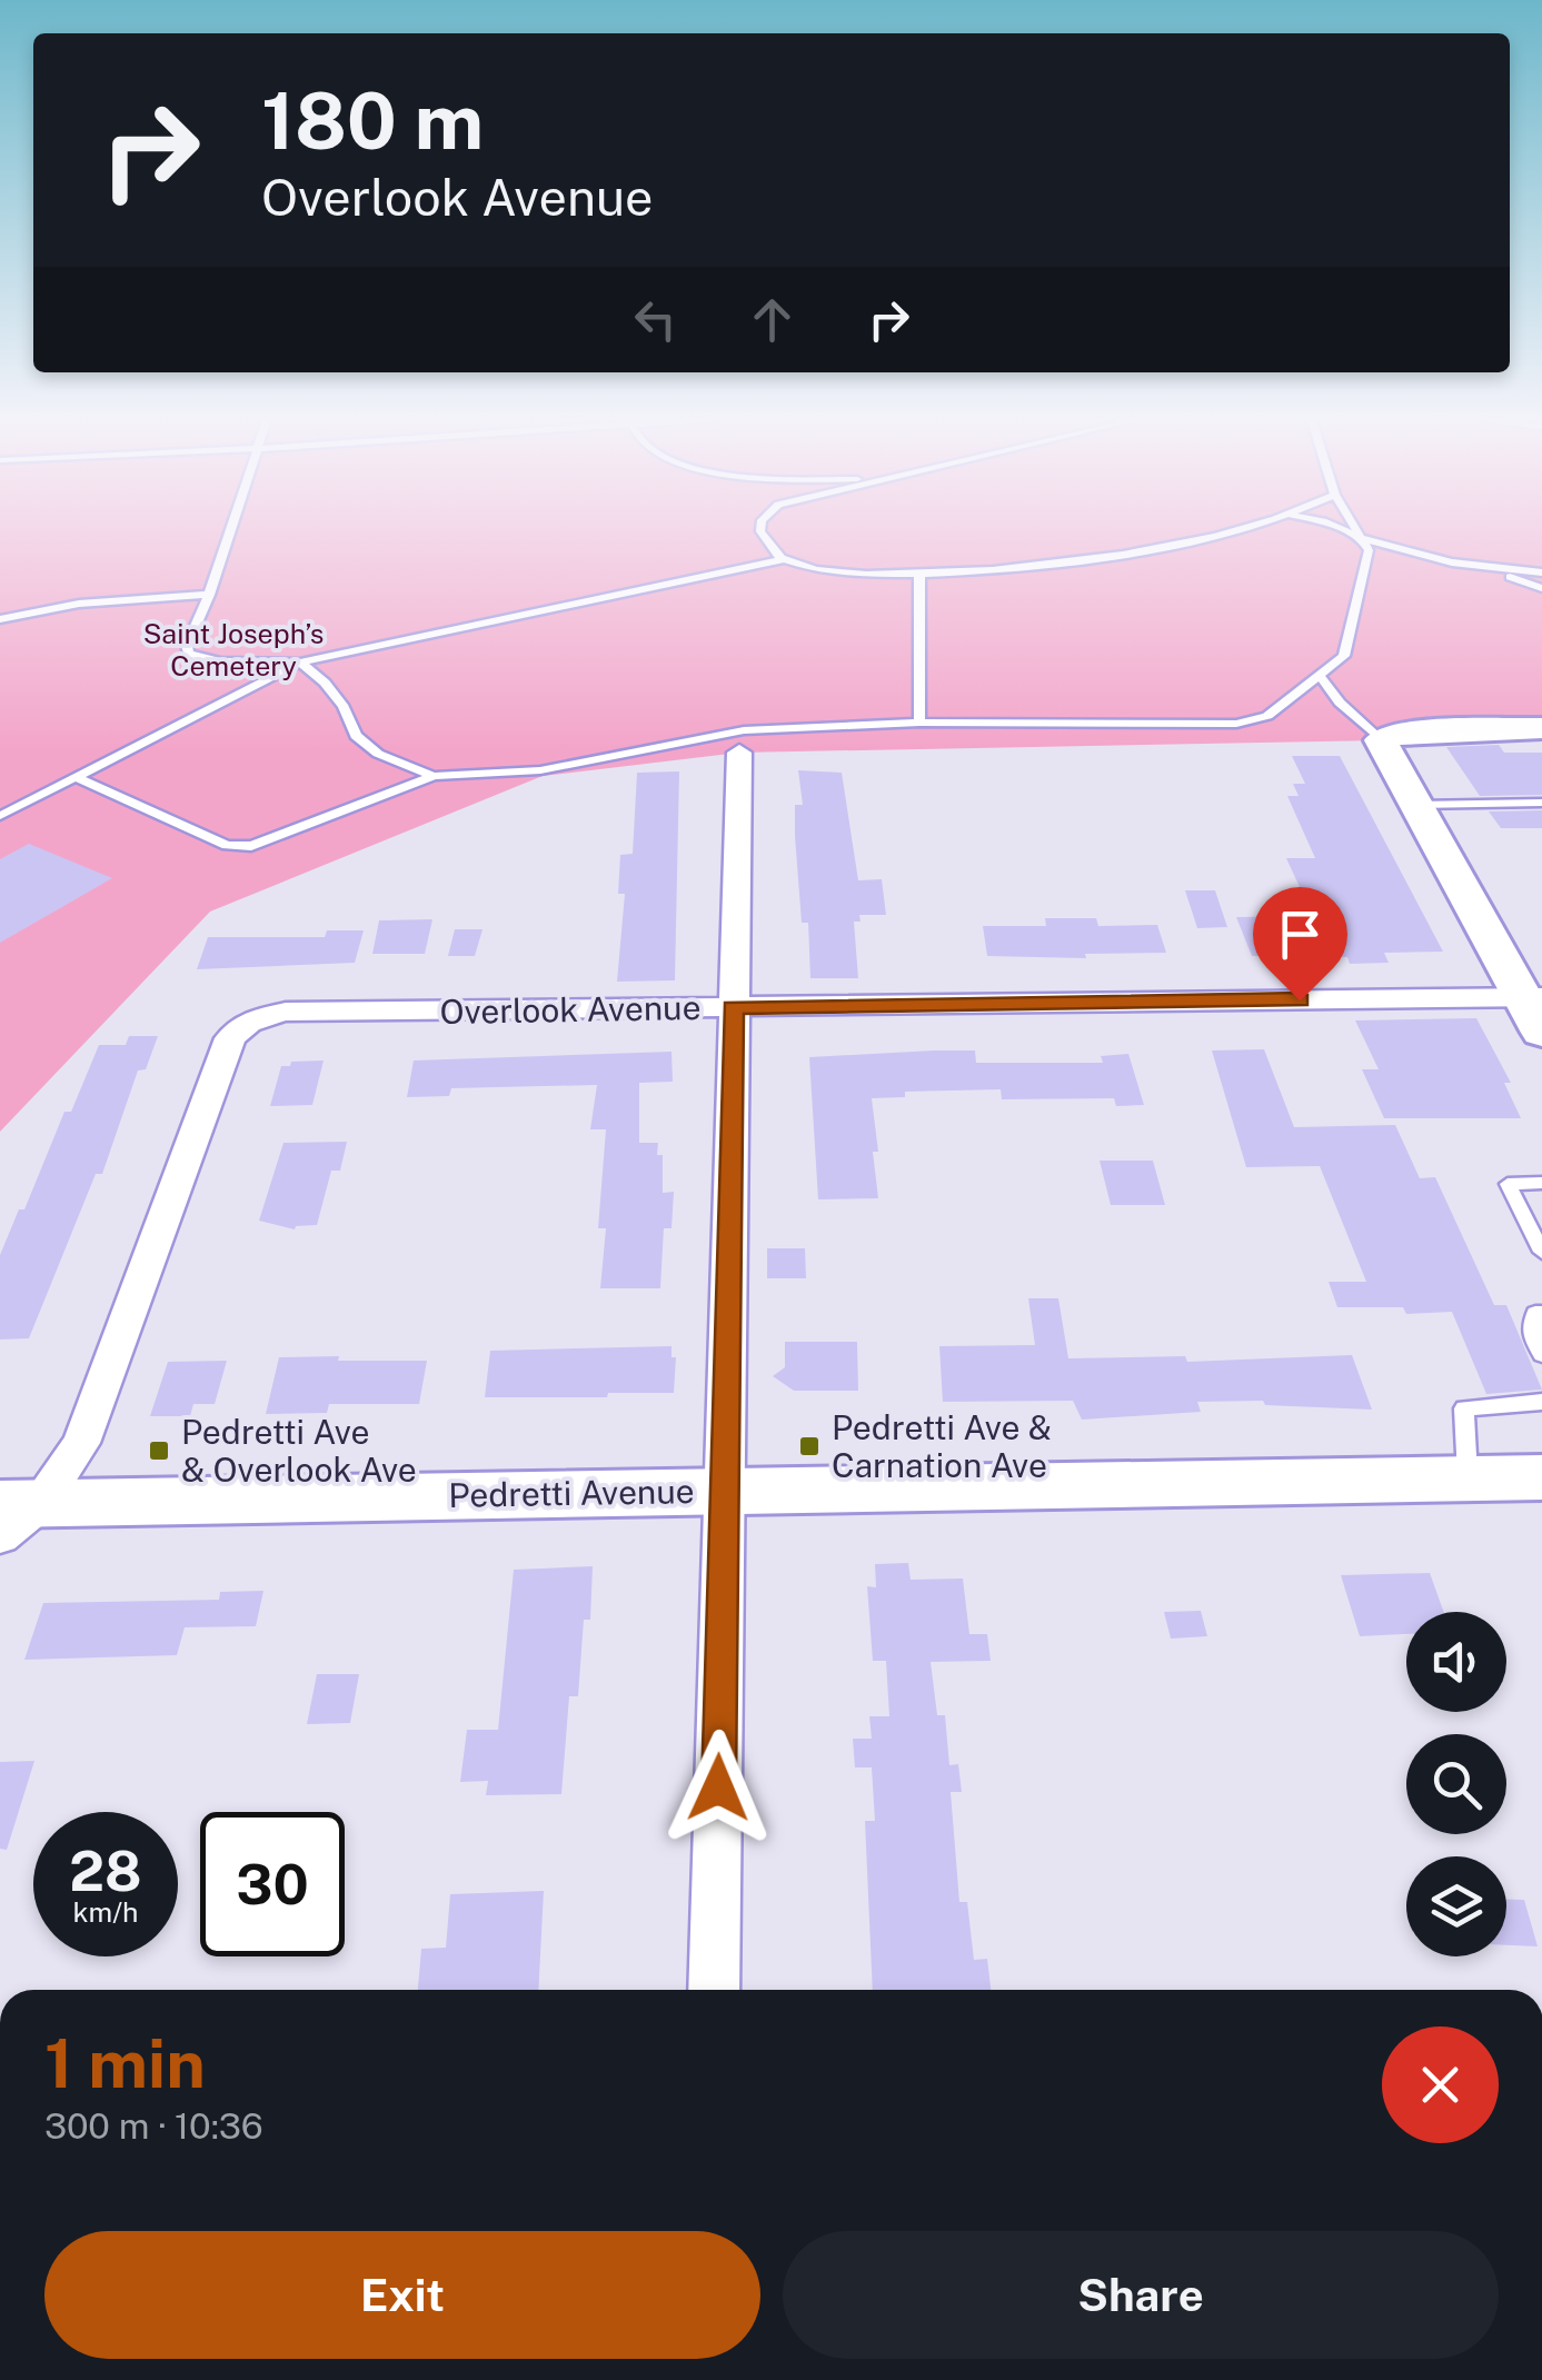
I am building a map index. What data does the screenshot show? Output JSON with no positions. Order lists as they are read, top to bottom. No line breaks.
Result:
{"streets":{"street":["Overlook Avenue","Pedretti Avenue"]},"crossings":[["Overlook Avenue","Pedretti Avenue"]],"parks":["Saint Joseph’s Cemetery"],"places":{"transit":["Pedretti Ave & Carnation Ave","Pedretti Ave & Overlook Ave"]},"page":{"turn":["180 m","Overlook Avenue"],"speed":"28 km/h","limit":"30","heading":["1 min","300 m · 10:36"],"buttons":["Exit","Share"]}}
